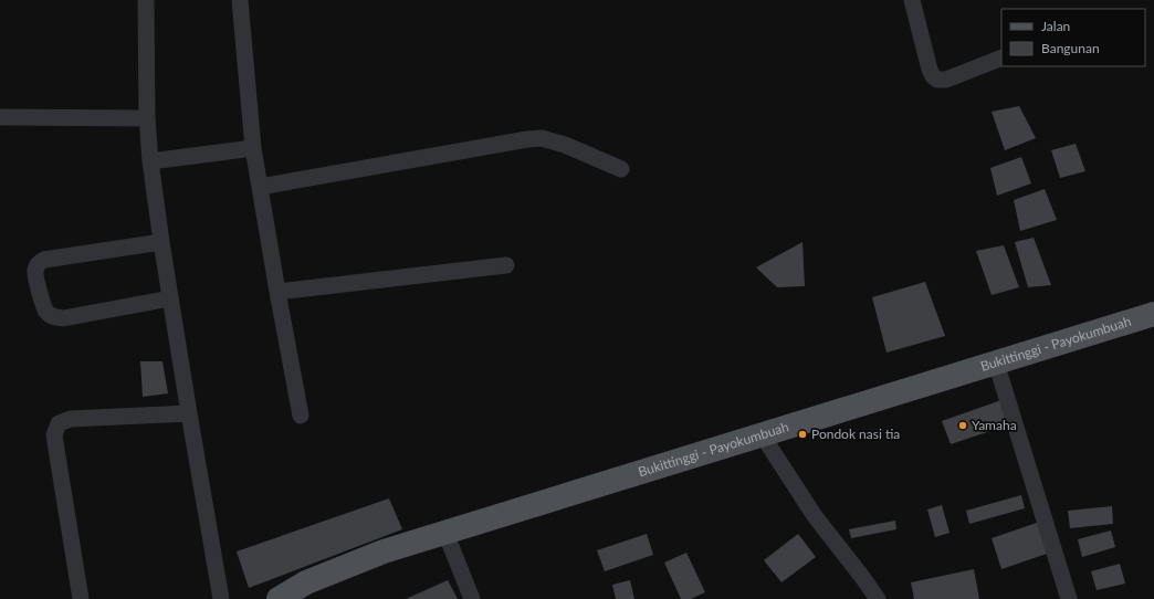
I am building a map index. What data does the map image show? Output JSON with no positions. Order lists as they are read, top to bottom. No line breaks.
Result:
{"streets":{"main road":["Bukittinggi - Payokumbuah"]},"places":["Yamaha","Pondok nasi tia"],"legend":["Jalan","Bangunan"]}
